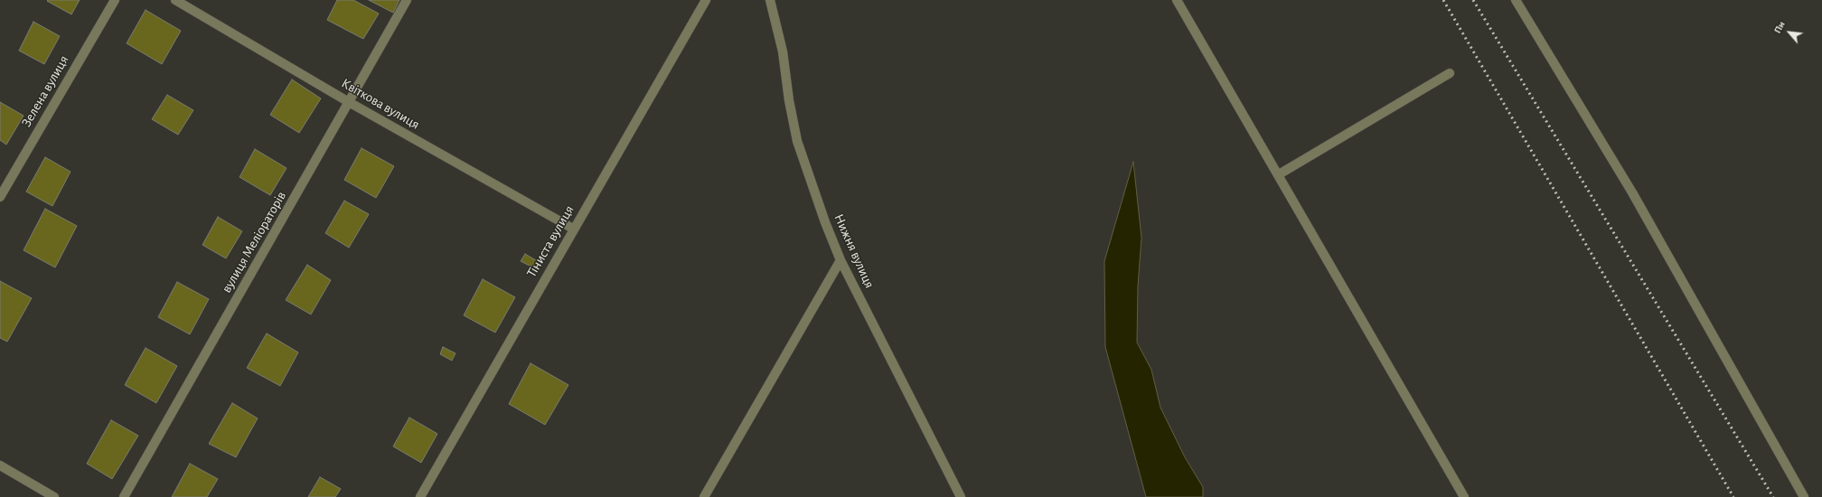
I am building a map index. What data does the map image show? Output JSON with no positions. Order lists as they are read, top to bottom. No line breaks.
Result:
{"streets":{"street":["Зелена вулиця","Квіткова вулиця","Тіниста вулиця","вулиця Меліораторів","Нижня вулиця"]},"crossings":[["Квіткова вулиця","Тіниста вулиця"],["Квіткова вулиця","вулиця Меліораторів"]],"north":"top left"}
